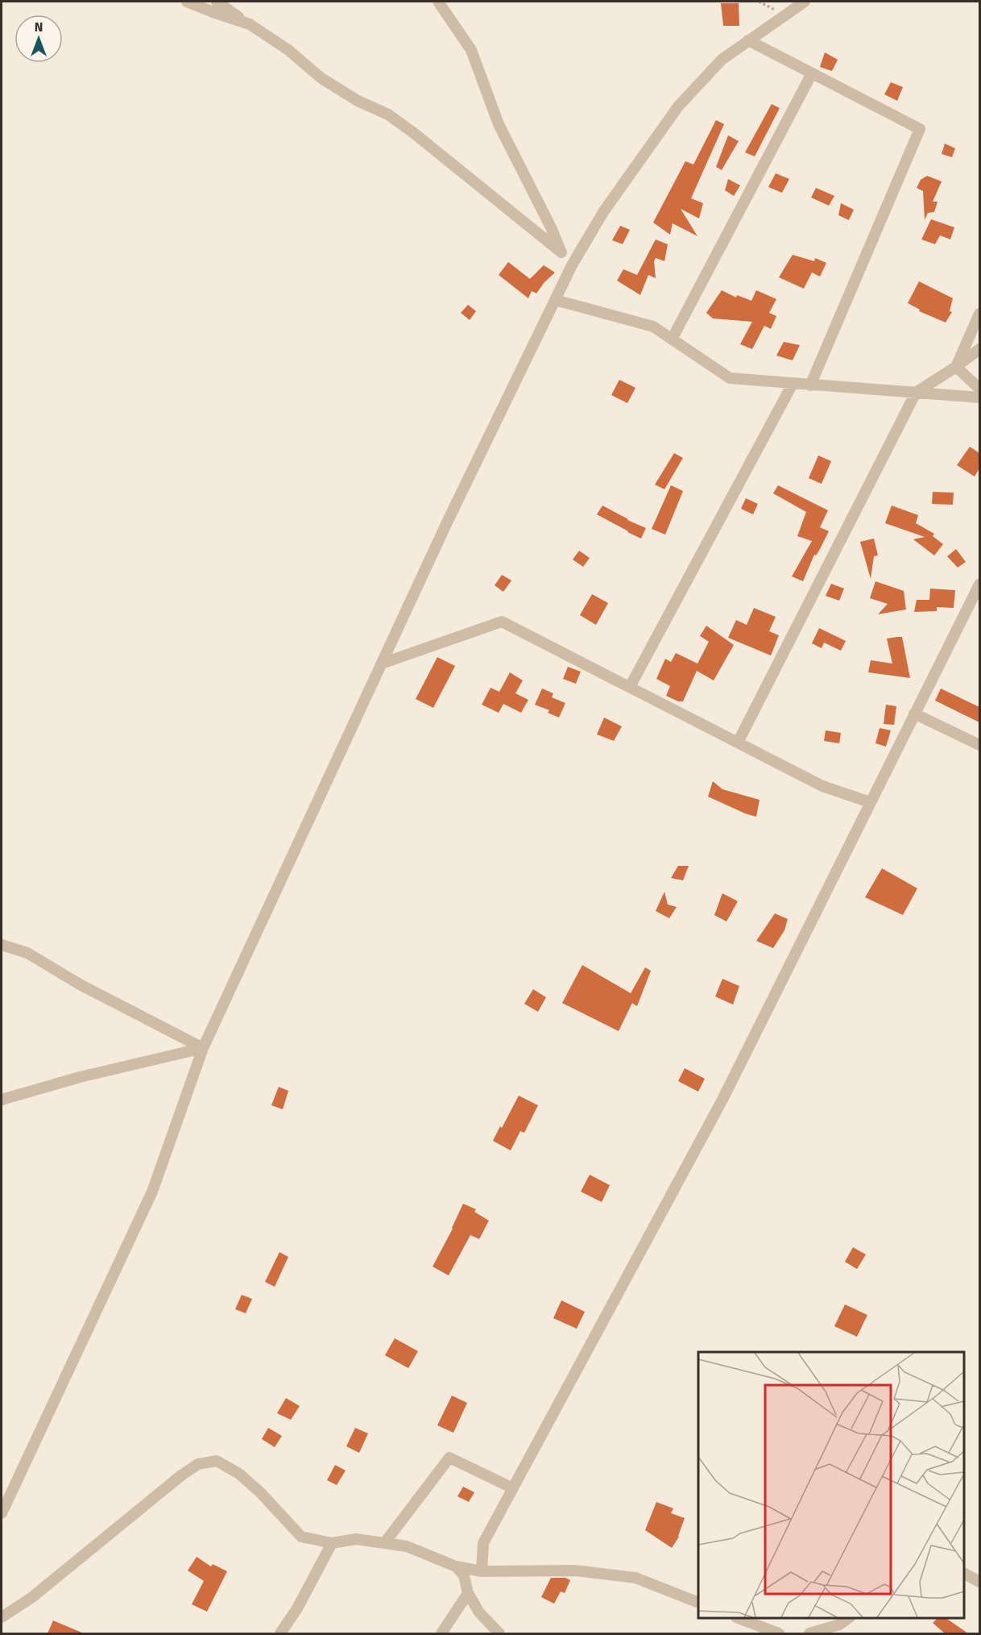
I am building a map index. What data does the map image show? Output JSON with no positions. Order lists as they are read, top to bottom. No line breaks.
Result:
{"north":"top"}
